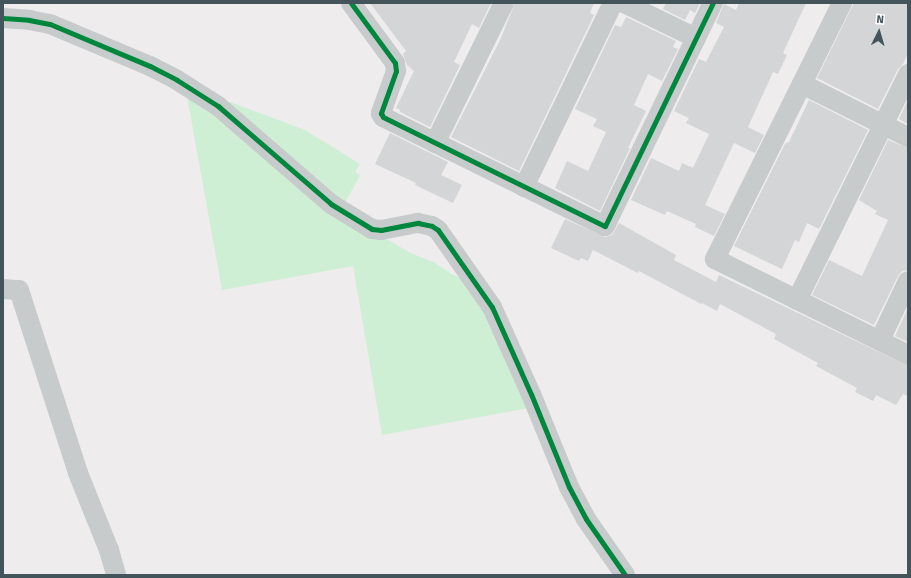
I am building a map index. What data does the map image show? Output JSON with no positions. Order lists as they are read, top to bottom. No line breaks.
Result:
{"north":"top"}
